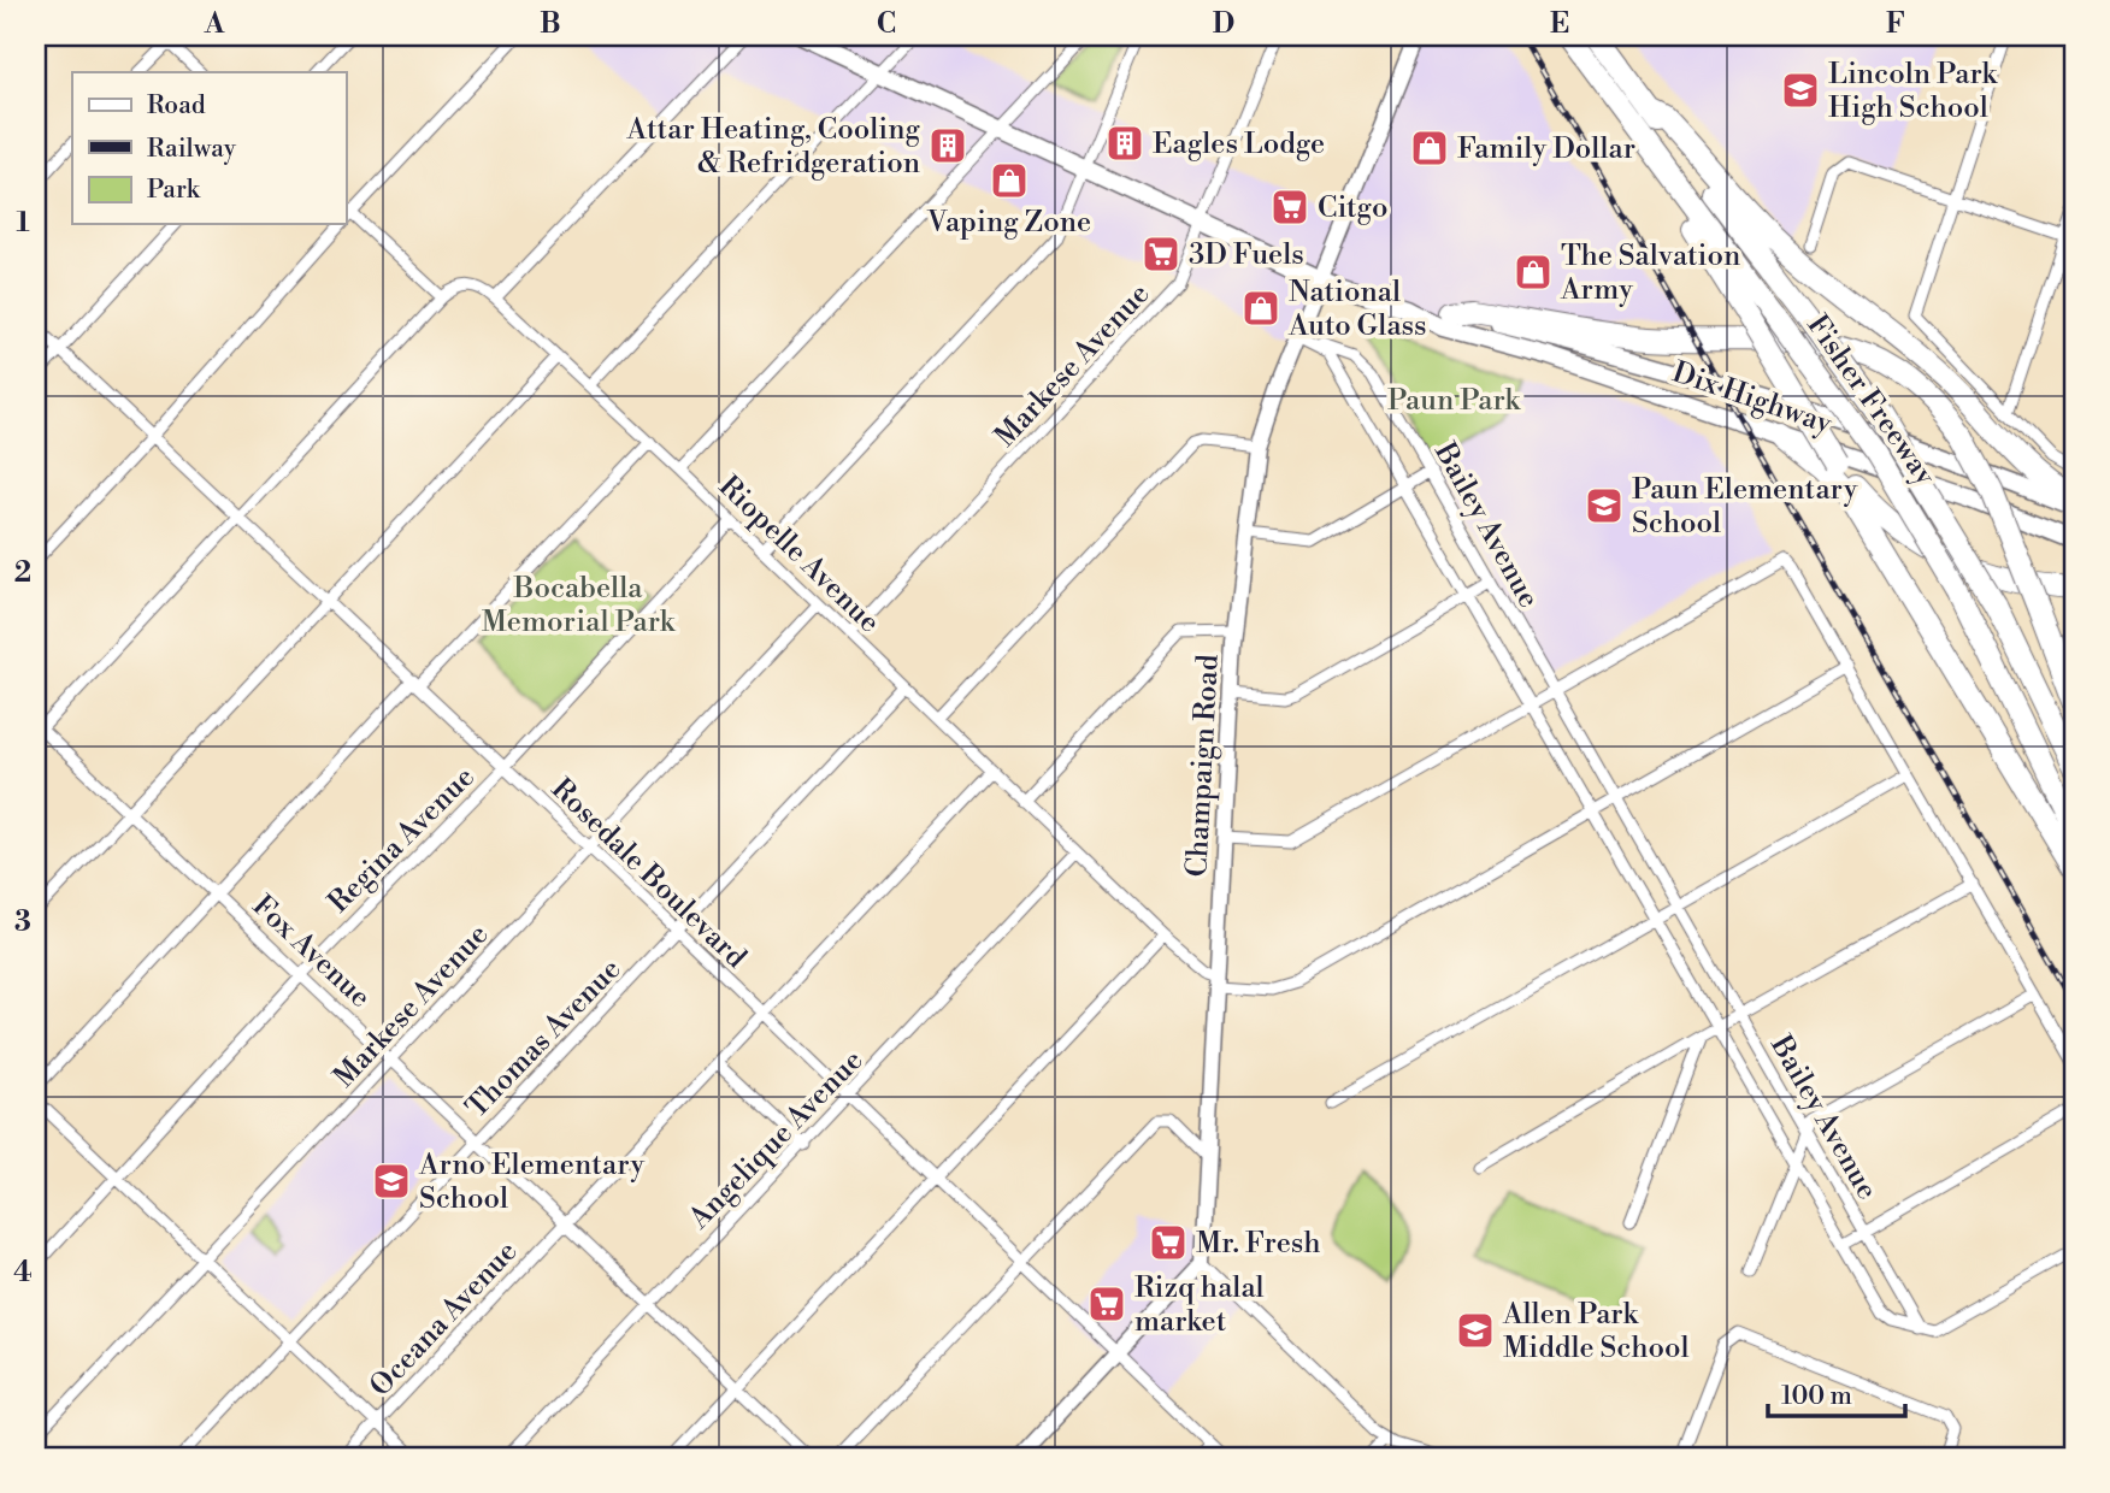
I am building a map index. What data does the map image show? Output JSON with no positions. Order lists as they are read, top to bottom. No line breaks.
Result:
{"streets":{"highway":["Fisher Freeway"],"main road":["Dix Highway"],"street":["Markese Avenue","Bailey Avenue","Riopelle Avenue","Champaign Road","Regina Avenue","Rosedale Boulevard","Fox Avenue","Thomas Avenue","Angelique Avenue","Oceana Avenue"]},"crossings":[["Markese Avenue","Dix Highway"],["Markese Avenue","Riopelle Avenue"],["Markese Avenue","Rosedale Boulevard"],["Markese Avenue","Fox Avenue"],["Dix Highway","Champaign Road"],["Bailey Avenue","Champaign Road"],["Riopelle Avenue","Champaign Road"],["Riopelle Avenue","Regina Avenue"],["Riopelle Avenue","Thomas Avenue"],["Riopelle Avenue","Angelique Avenue"],["Riopelle Avenue","Oceana Avenue"],["Regina Avenue","Rosedale Boulevard"],["Regina Avenue","Fox Avenue"],["Rosedale Boulevard","Thomas Avenue"],["Rosedale Boulevard","Angelique Avenue"],["Rosedale Boulevard","Oceana Avenue"],["Fox Avenue","Thomas Avenue"],["Fox Avenue","Angelique Avenue"],["Fox Avenue","Oceana Avenue"]],"parks":["Paun Park","Bocabella Memorial Park"],"places":{"school or university":["Lincoln Park High School","Paun Elementary School","Arno Elementary School","Allen Park Middle School"],"building":["Eagles Lodge","Attar Heating, Cooling & Refridgeration"],"shop":["Family Dollar","Vaping Zone","The Salvation Army","National Auto Glass"],"supermarket":["Citgo","3D Fuels","Mr. Fresh","Rizq halal market"]},"legend":["Road","Railway","Park"],"scale_bar":"100 m","grid":{"columns":["A","B","C","D","E","F"],"rows":["1","2","3","4"]}}
